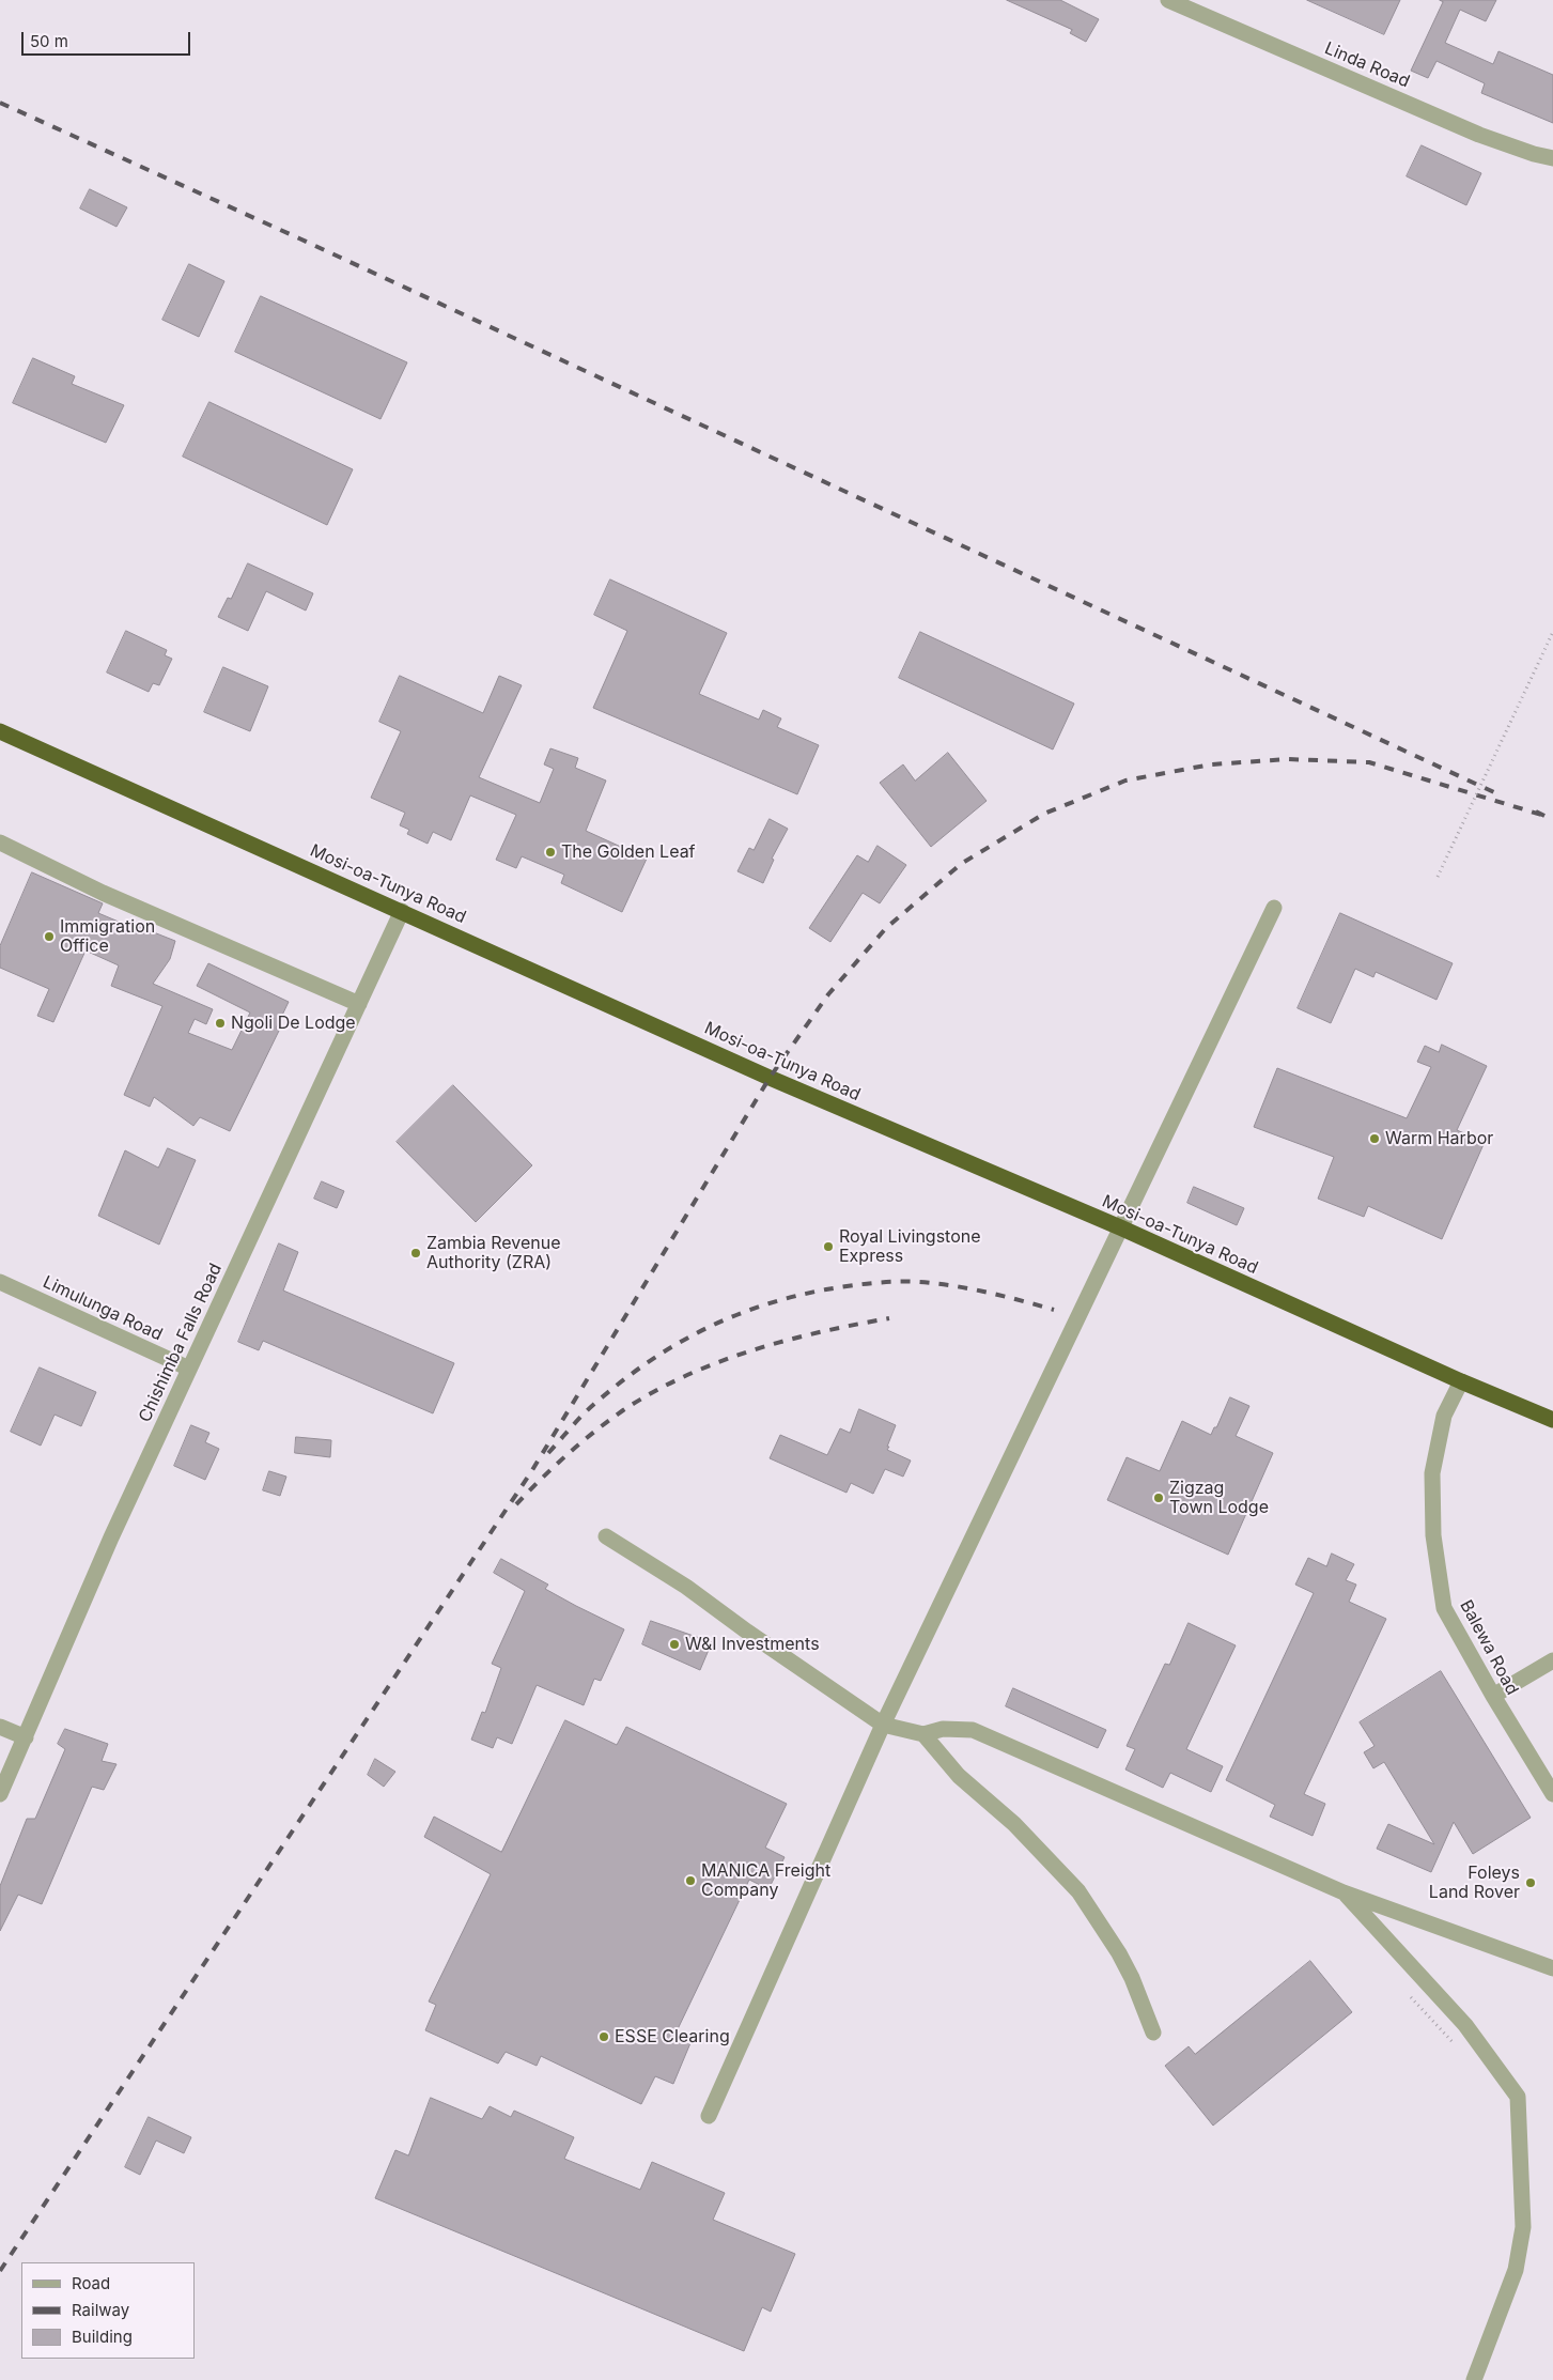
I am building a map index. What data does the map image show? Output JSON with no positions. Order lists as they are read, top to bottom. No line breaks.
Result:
{"streets":{"highway":["Mosi-oa-Tunya Road"],"street":["Linda Road","Limulunga Road","Chishimba Falls Road","Balewa Road"]},"crossings":[["Mosi-oa-Tunya Road","Chishimba Falls Road"],["Mosi-oa-Tunya Road","Balewa Road"],["Limulunga Road","Chishimba Falls Road"]],"places":["The Golden Leaf","Immigration Office","Ngoli De Lodge","Warm Harbor","Royal Livingstone Express","Zambia Revenue Authority (ZRA)","Zigzag Town Lodge","W&I Investments","MANICA Freight Company","Foleys Land Rover","ESSE Clearing"],"legend":["Road","Railway","Building"],"scale_bar":"50 m"}
